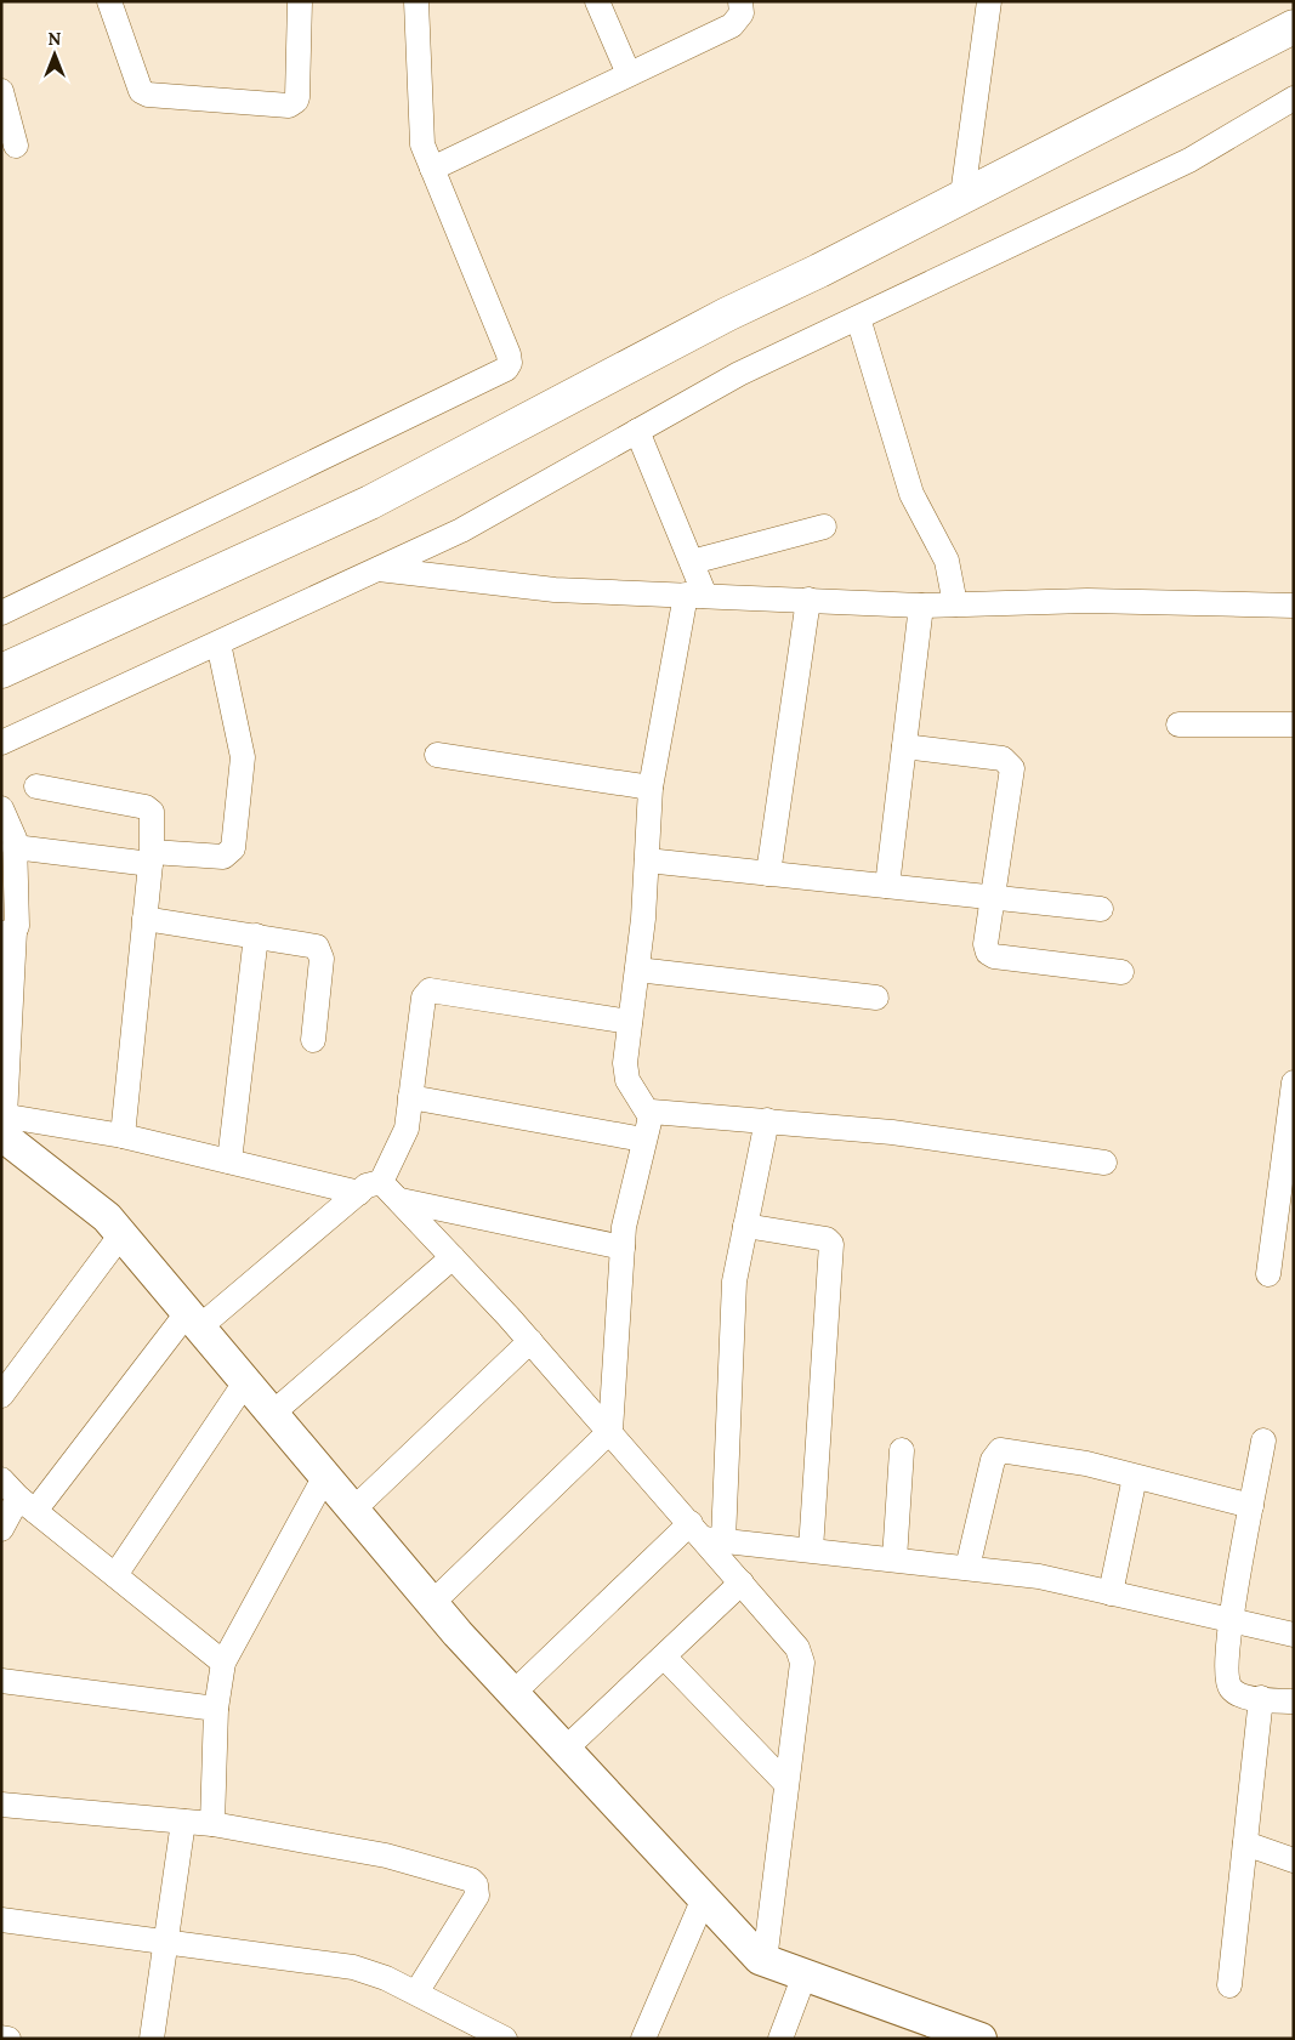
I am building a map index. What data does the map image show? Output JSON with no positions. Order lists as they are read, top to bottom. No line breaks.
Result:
{"north":"top"}
